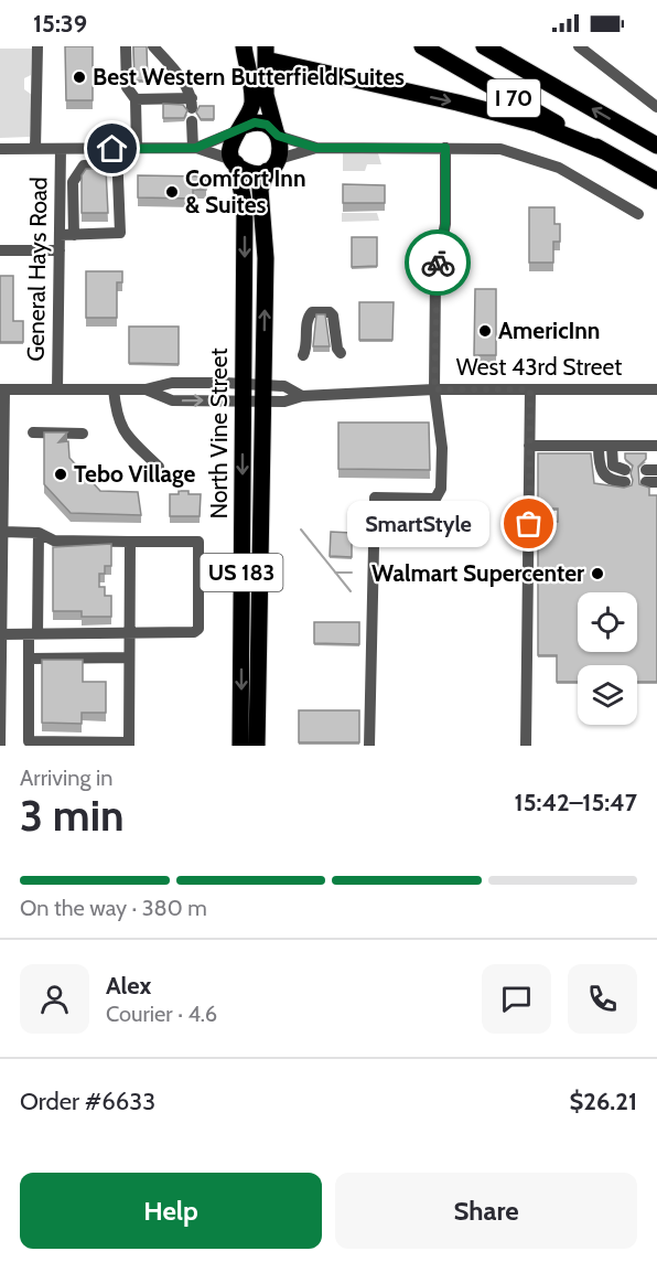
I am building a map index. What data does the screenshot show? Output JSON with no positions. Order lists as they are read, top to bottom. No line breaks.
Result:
{"streets":{"highway":["I 70","North Vine Street","US 183"],"street":["General Hays Road","West 43rd Street"]},"crossings":[["West 43rd Street","North Vine Street"]],"places":["Best Western Butterfield Suites","Comfort Inn & Suites","AmericInn","Tebo Village","SmartStyle","Walmart Supercenter"],"page":{"status":"15:39","bubble":"SmartStyle","heading":["3 min","Arriving in","15:42–15:47"],"panel":["Alex","Courier · 4.6","Order #6633","$26.21"],"bar":"On the way · 380 m","buttons":["Help","Share"]}}
